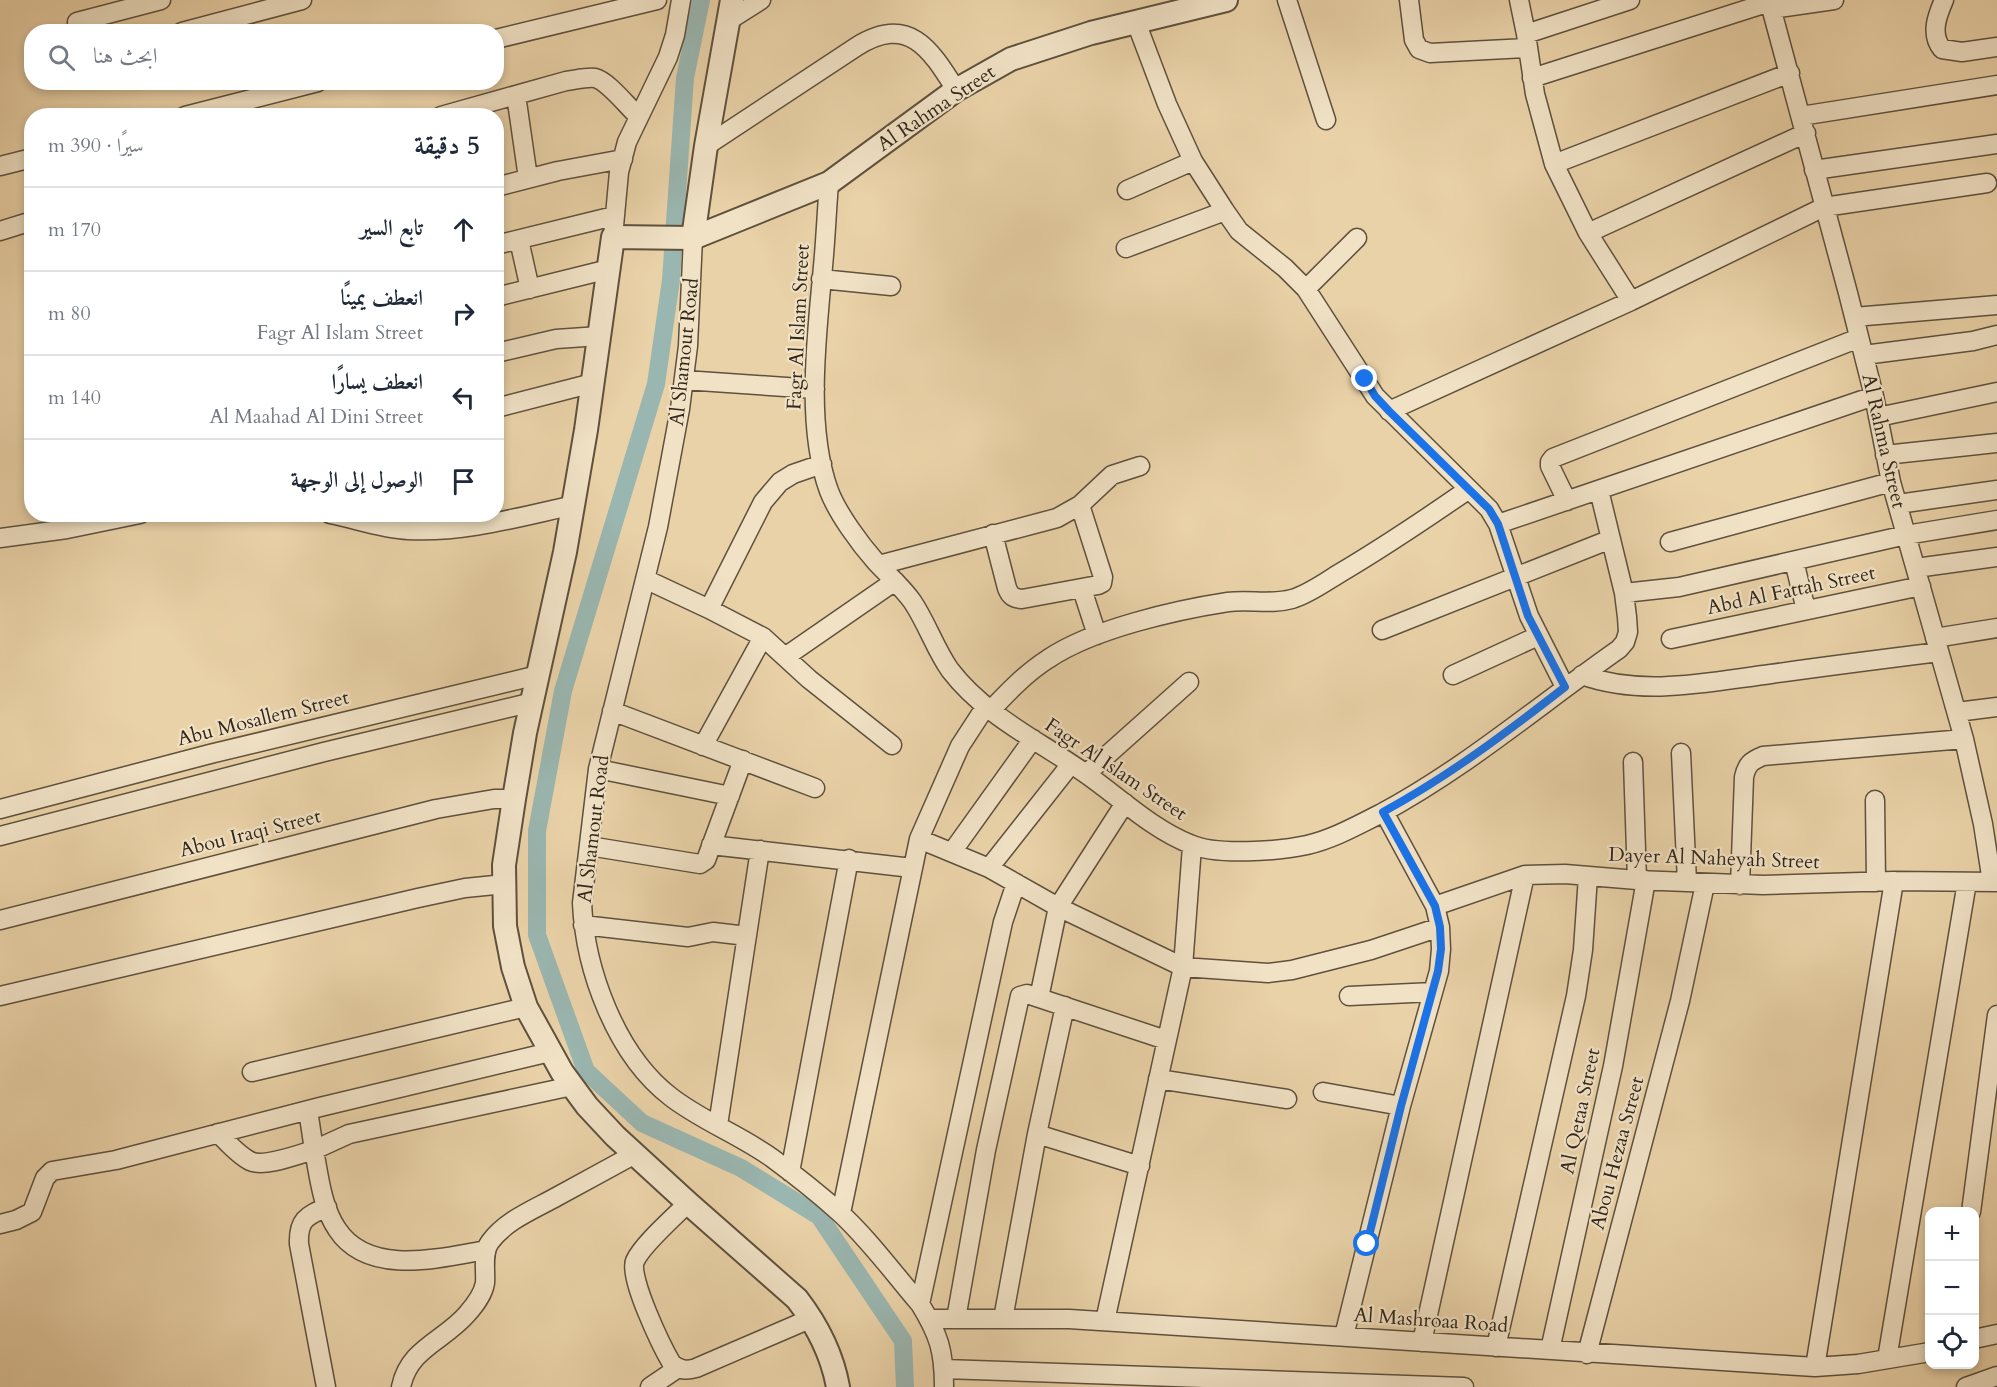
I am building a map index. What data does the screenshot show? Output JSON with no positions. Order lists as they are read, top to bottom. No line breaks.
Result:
{"streets":{"street":["Al Rahma Street","Fagr Al Islam Street","Al Shamout Road","Abd Al Fattah Street","Abu Mosallem Street","Abou Iraqi Street","Dayer Al Naheyah Street","Al Qetaa Street","Abou Hezaa Street","Al Mashroaa Road"]},"crossings":[["Al Rahma Street","Fagr Al Islam Street"],["Al Rahma Street","Al Shamout Road"],["Al Rahma Street","Abd Al Fattah Street"],["Al Rahma Street","Dayer Al Naheyah Street"],["Al Shamout Road","Al Mashroaa Road"],["Dayer Al Naheyah Street","Al Qetaa Street"],["Dayer Al Naheyah Street","Abou Hezaa Street"],["Al Qetaa Street","Al Mashroaa Road"],["Abou Hezaa Street","Al Mashroaa Road"]],"page":{"search":"ابحث هنا","heading":["5 دقيقة","سيرًا · 390 m"],"list":[["تابع السير","170 m"],["انعطف يمينًا","Fagr Al Islam Street","80 m"],["انعطف يسارًا","Al Maahad Al Dini Street","140 m"],"الوصول إلى الوجهة"],"map_buttons":["+","−"]}}
